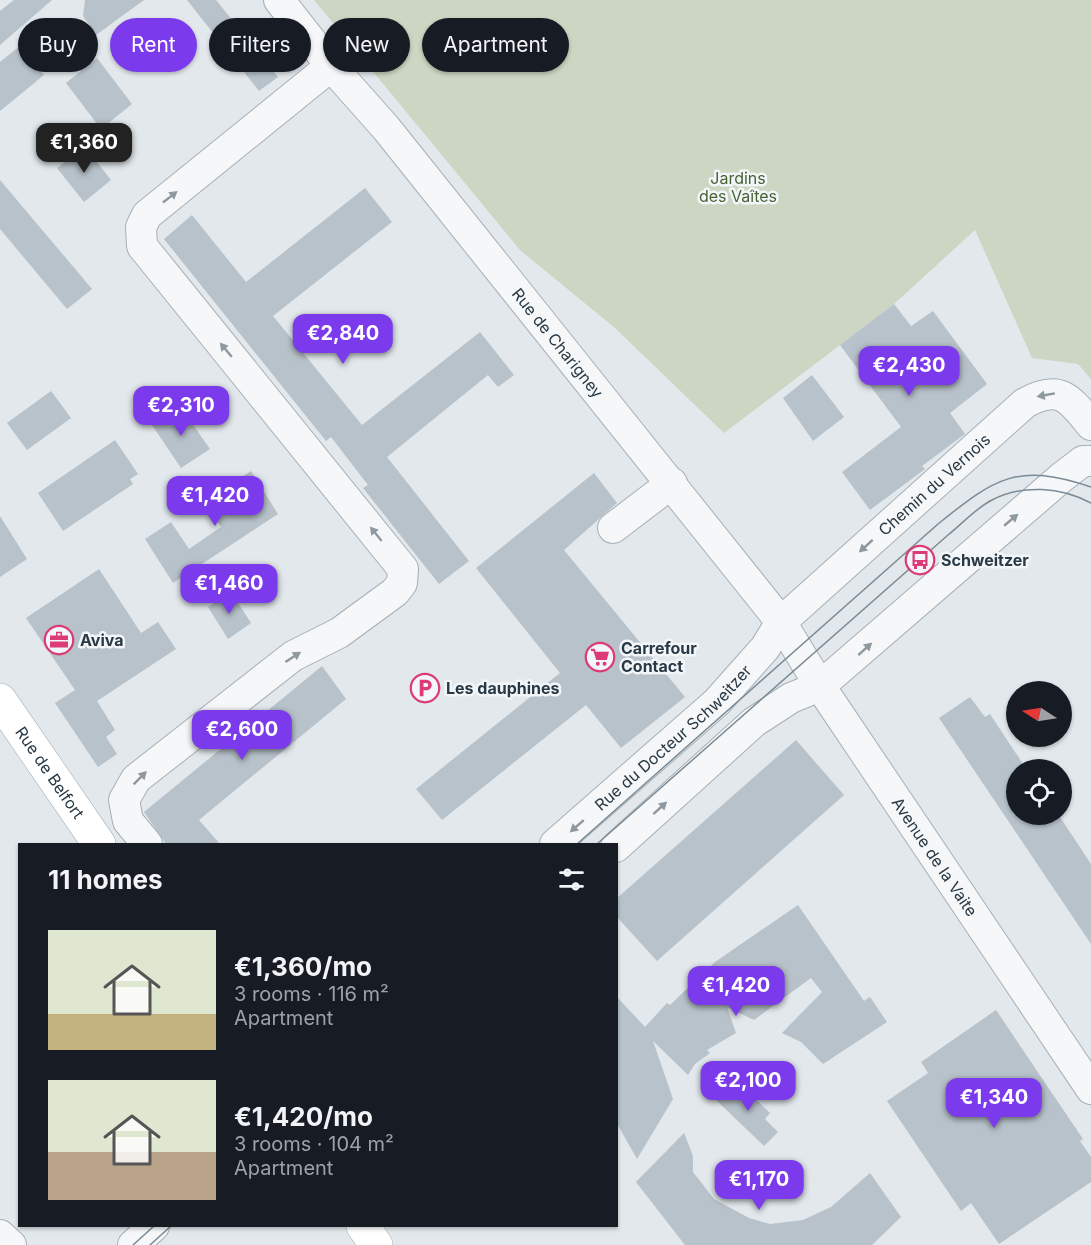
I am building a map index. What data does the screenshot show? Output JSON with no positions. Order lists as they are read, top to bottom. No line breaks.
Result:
{"streets":{"main road":["Rue de Belfort"],"street":["Rue de Charigney","Chemin du Vernois","Rue du Docteur Schweitzer","Avenue de la Vaite"]},"crossings":[["Rue de Charigney","Chemin du Vernois"],["Rue de Charigney","Rue du Docteur Schweitzer"],["Rue de Charigney","Avenue de la Vaite"],["Chemin du Vernois","Rue du Docteur Schweitzer"],["Chemin du Vernois","Avenue de la Vaite"],["Rue du Docteur Schweitzer","Avenue de la Vaite"]],"one_way":["Chemin du Vernois"],"parks":["Jardins des Vaîtes"],"places":{"bus stop":["Schweitzer"],"office":["Aviva"],"supermarket":["Carrefour Contact"],"parking":["Les dauphines"]},"north":"left","page":{"chip":["Buy","Rent","Filters","New","Apartment"],"price":["€1,360","€2,840","€2,430","€2,310","€1,420","€1,460","€2,600","€1,420","€2,100","€1,340","€1,170"],"heading":"11 homes","list":[{"name":"€1,360/mo","note":"3 rooms · 116 m² · Apartment"},{"name":"€1,420/mo","note":"3 rooms · 104 m² · Apartment"}]}}
